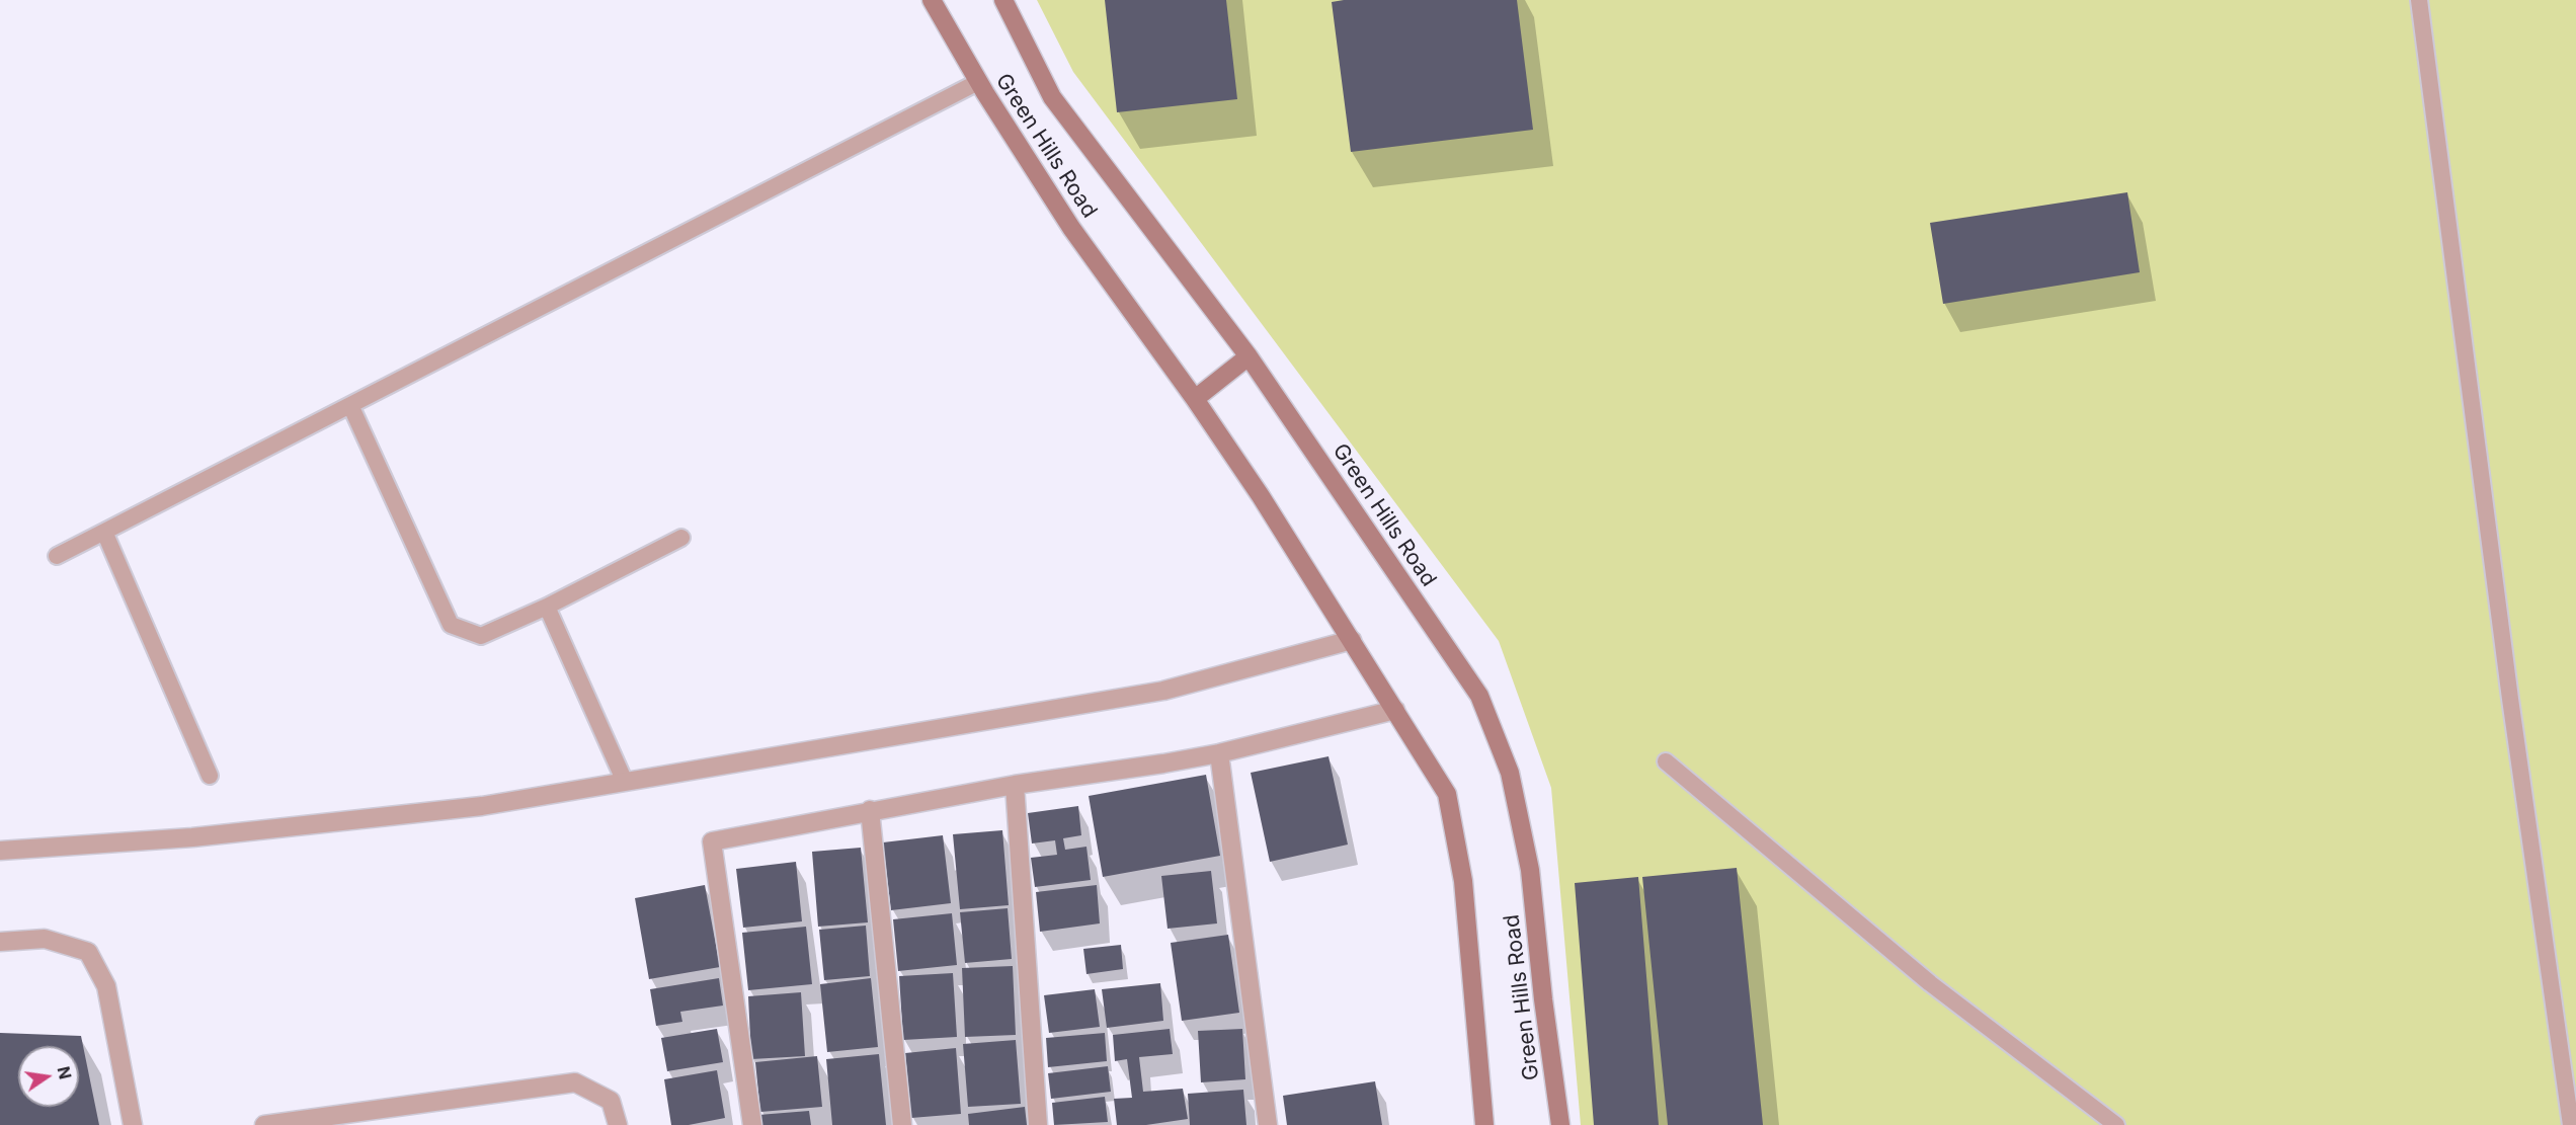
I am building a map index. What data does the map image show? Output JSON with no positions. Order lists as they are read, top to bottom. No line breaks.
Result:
{"streets":{"street":["Green Hills Road"]},"north":"right"}
